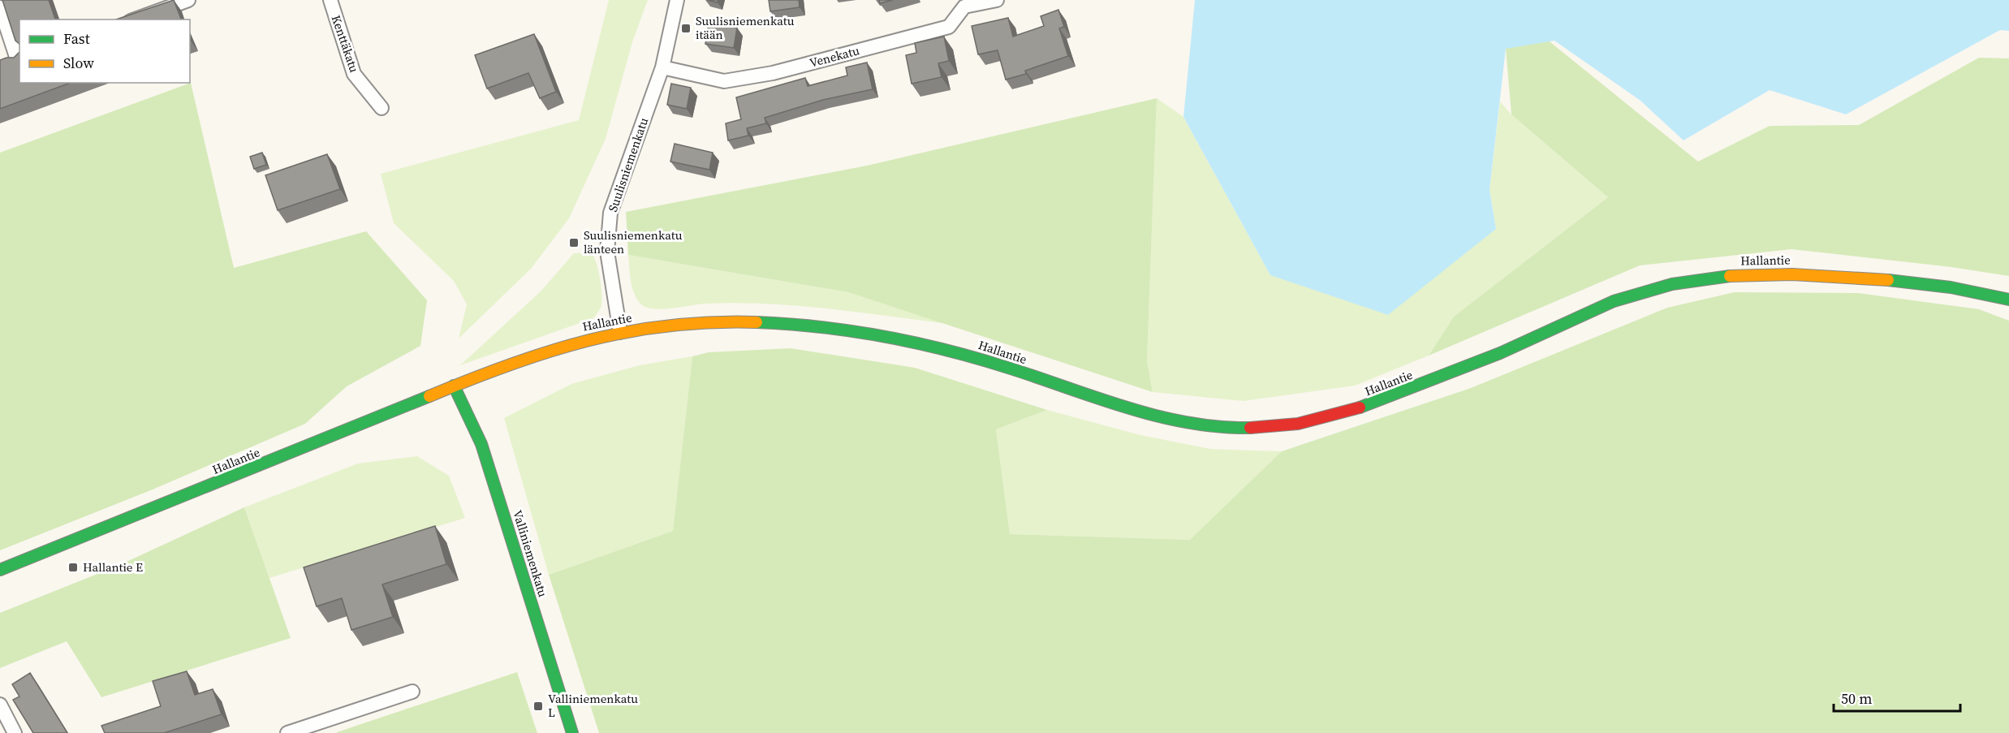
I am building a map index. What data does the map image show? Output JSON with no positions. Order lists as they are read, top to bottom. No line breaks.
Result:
{"streets":{"street":["Kenttäkatu","Venekatu","Suulisniemenkatu","Hallantie","Valliniemenkatu"]},"crossings":[["Venekatu","Suulisniemenkatu"],["Suulisniemenkatu","Hallantie"],["Hallantie","Valliniemenkatu"]],"places":{"transit":["Suulisniemenkatu itään","Suulisniemenkatu länteen","Hallantie E","Valliniemenkatu L"]},"legend":["Fast","Slow"],"scale_bar":"50 m"}
